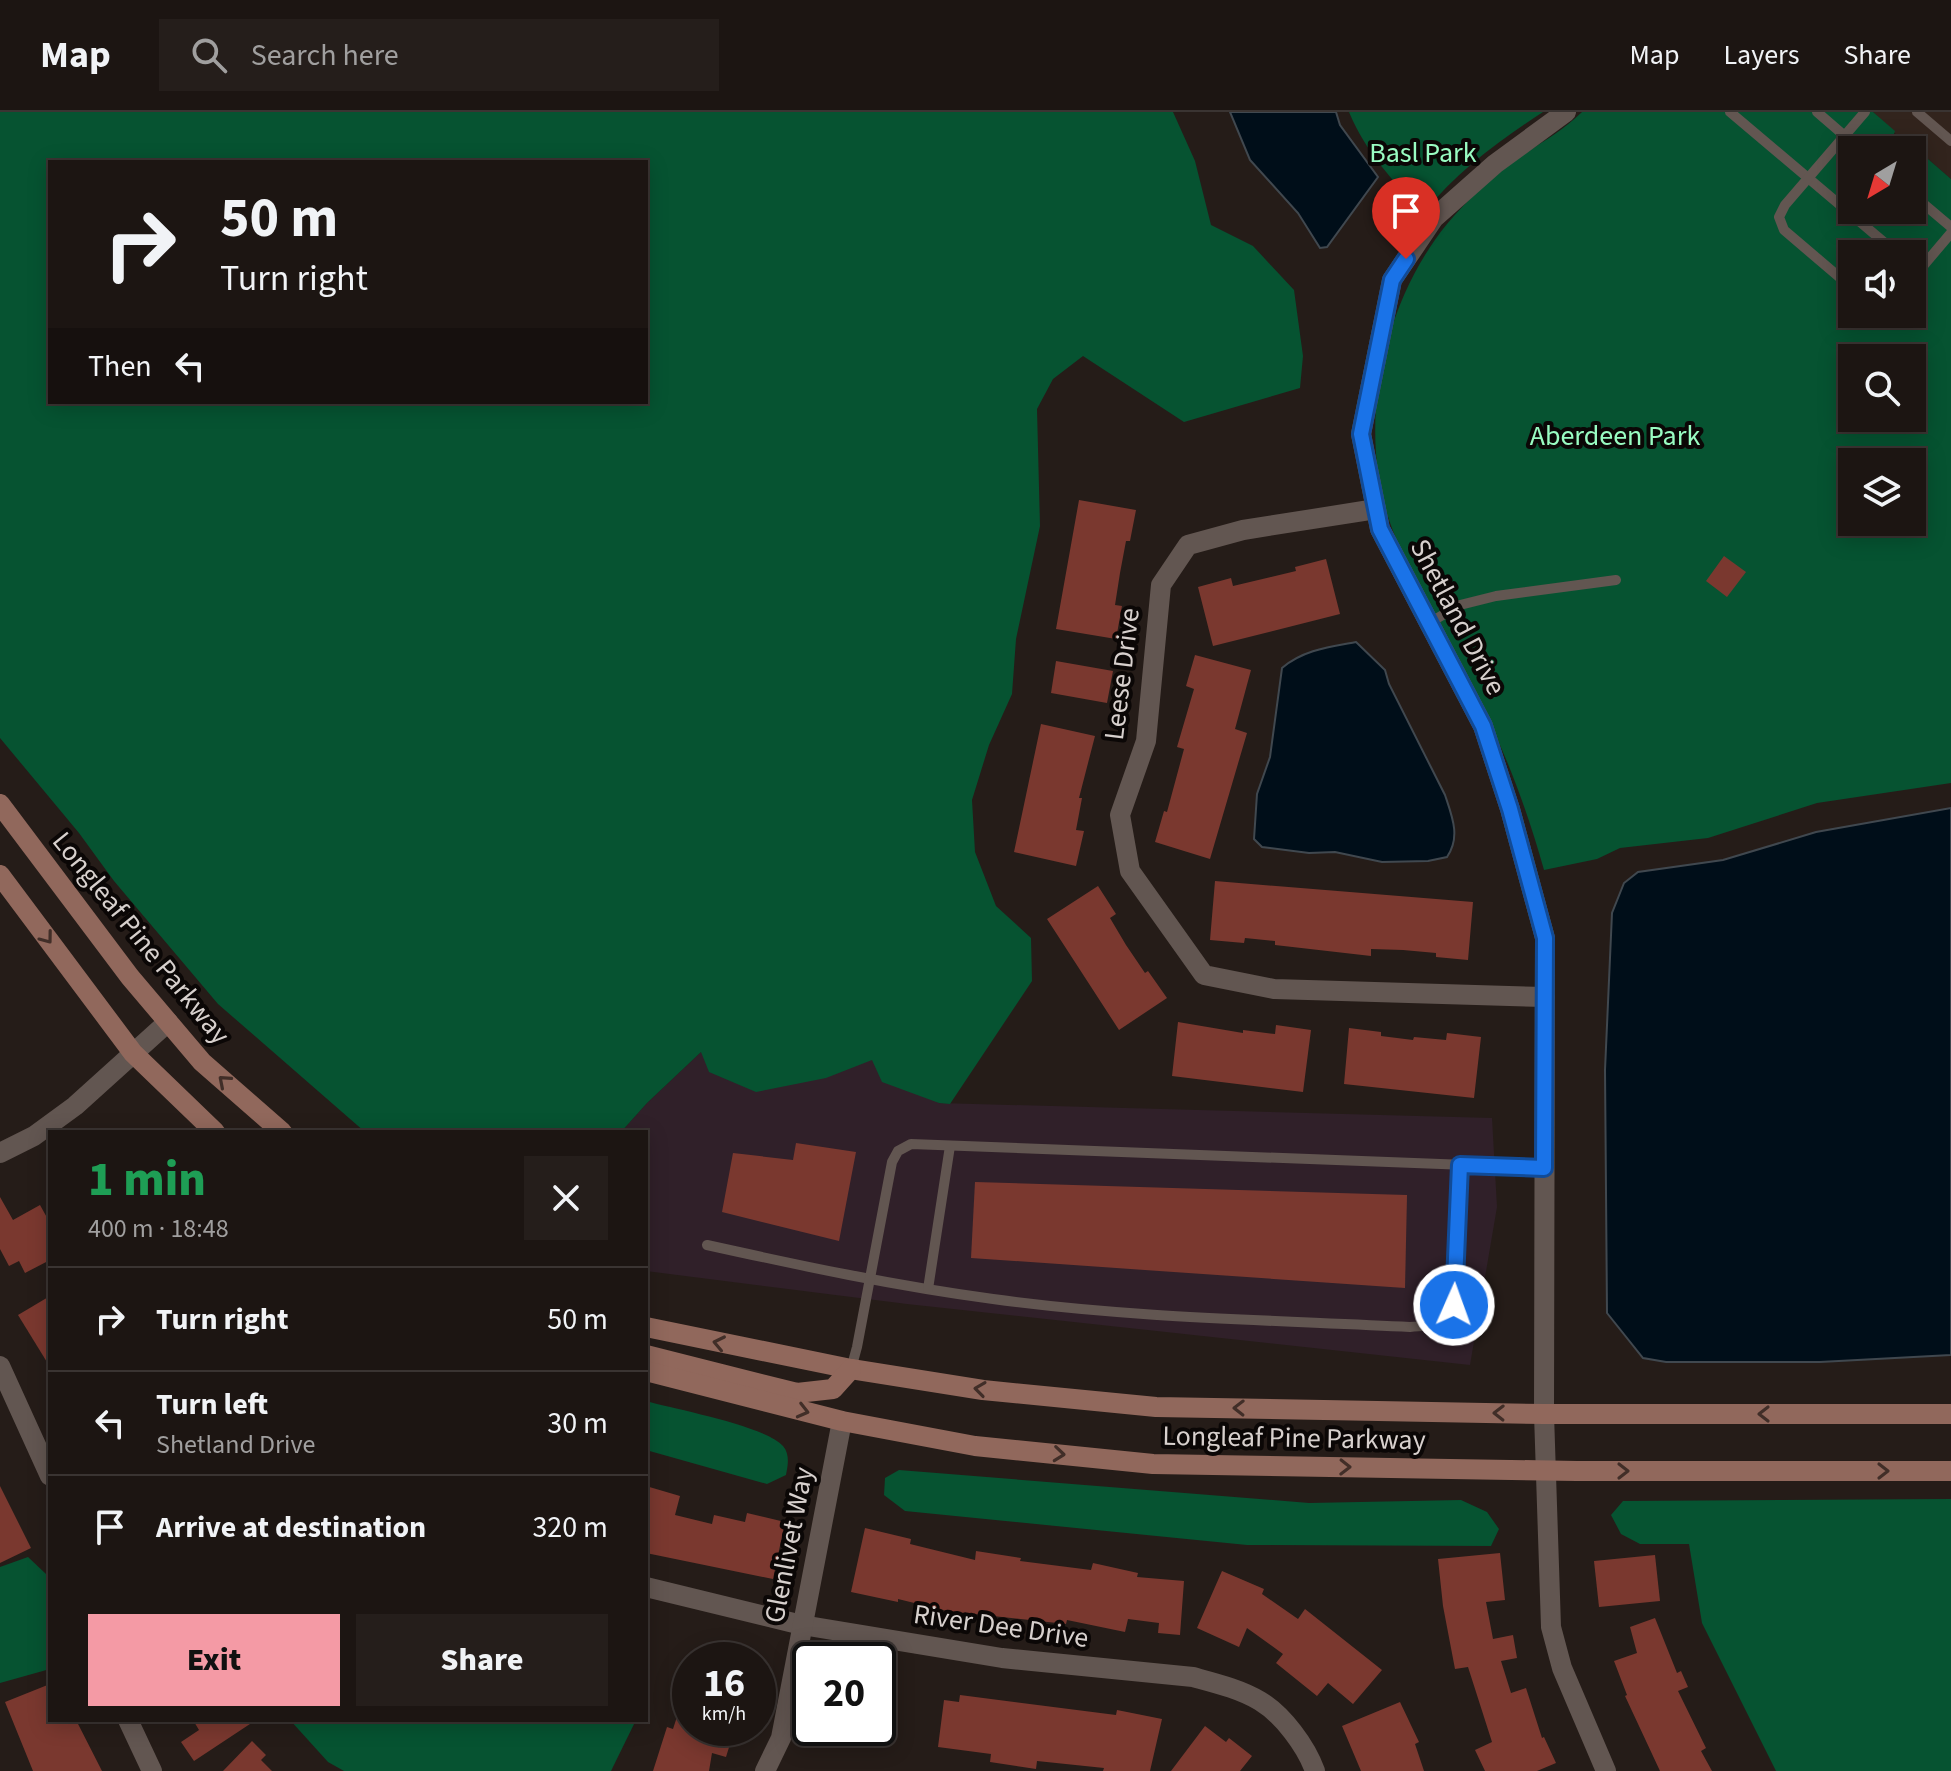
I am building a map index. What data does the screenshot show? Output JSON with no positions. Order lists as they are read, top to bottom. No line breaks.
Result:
{"streets":{"main road":["Longleaf Pine Parkway"],"street":["Shetland Drive","Leese Drive","Glenlivet Way","River Dee Drive"]},"crossings":[["Shetland Drive","Leese Drive"],["Shetland Drive","Longleaf Pine Parkway"],["Longleaf Pine Parkway","Glenlivet Way"],["Glenlivet Way","River Dee Drive"]],"parks":["Basl Park","Aberdeen Park"],"north":"bottom left","page":{"header":"Map","search":"Search here","nav":["Map","Layers","Share"],"turn":["50 m","Turn right"],"then":"Then","heading":["1 min","400 m · 18:48"],"list":[{"name":"Turn right","value":"50 m"},{"name":"Turn left","note":"Shetland Drive","value":"30 m"},{"name":"Arrive at destination","value":"320 m"}],"buttons":["Exit","Share"],"speed":"16 km/h","limit":"20"}}
